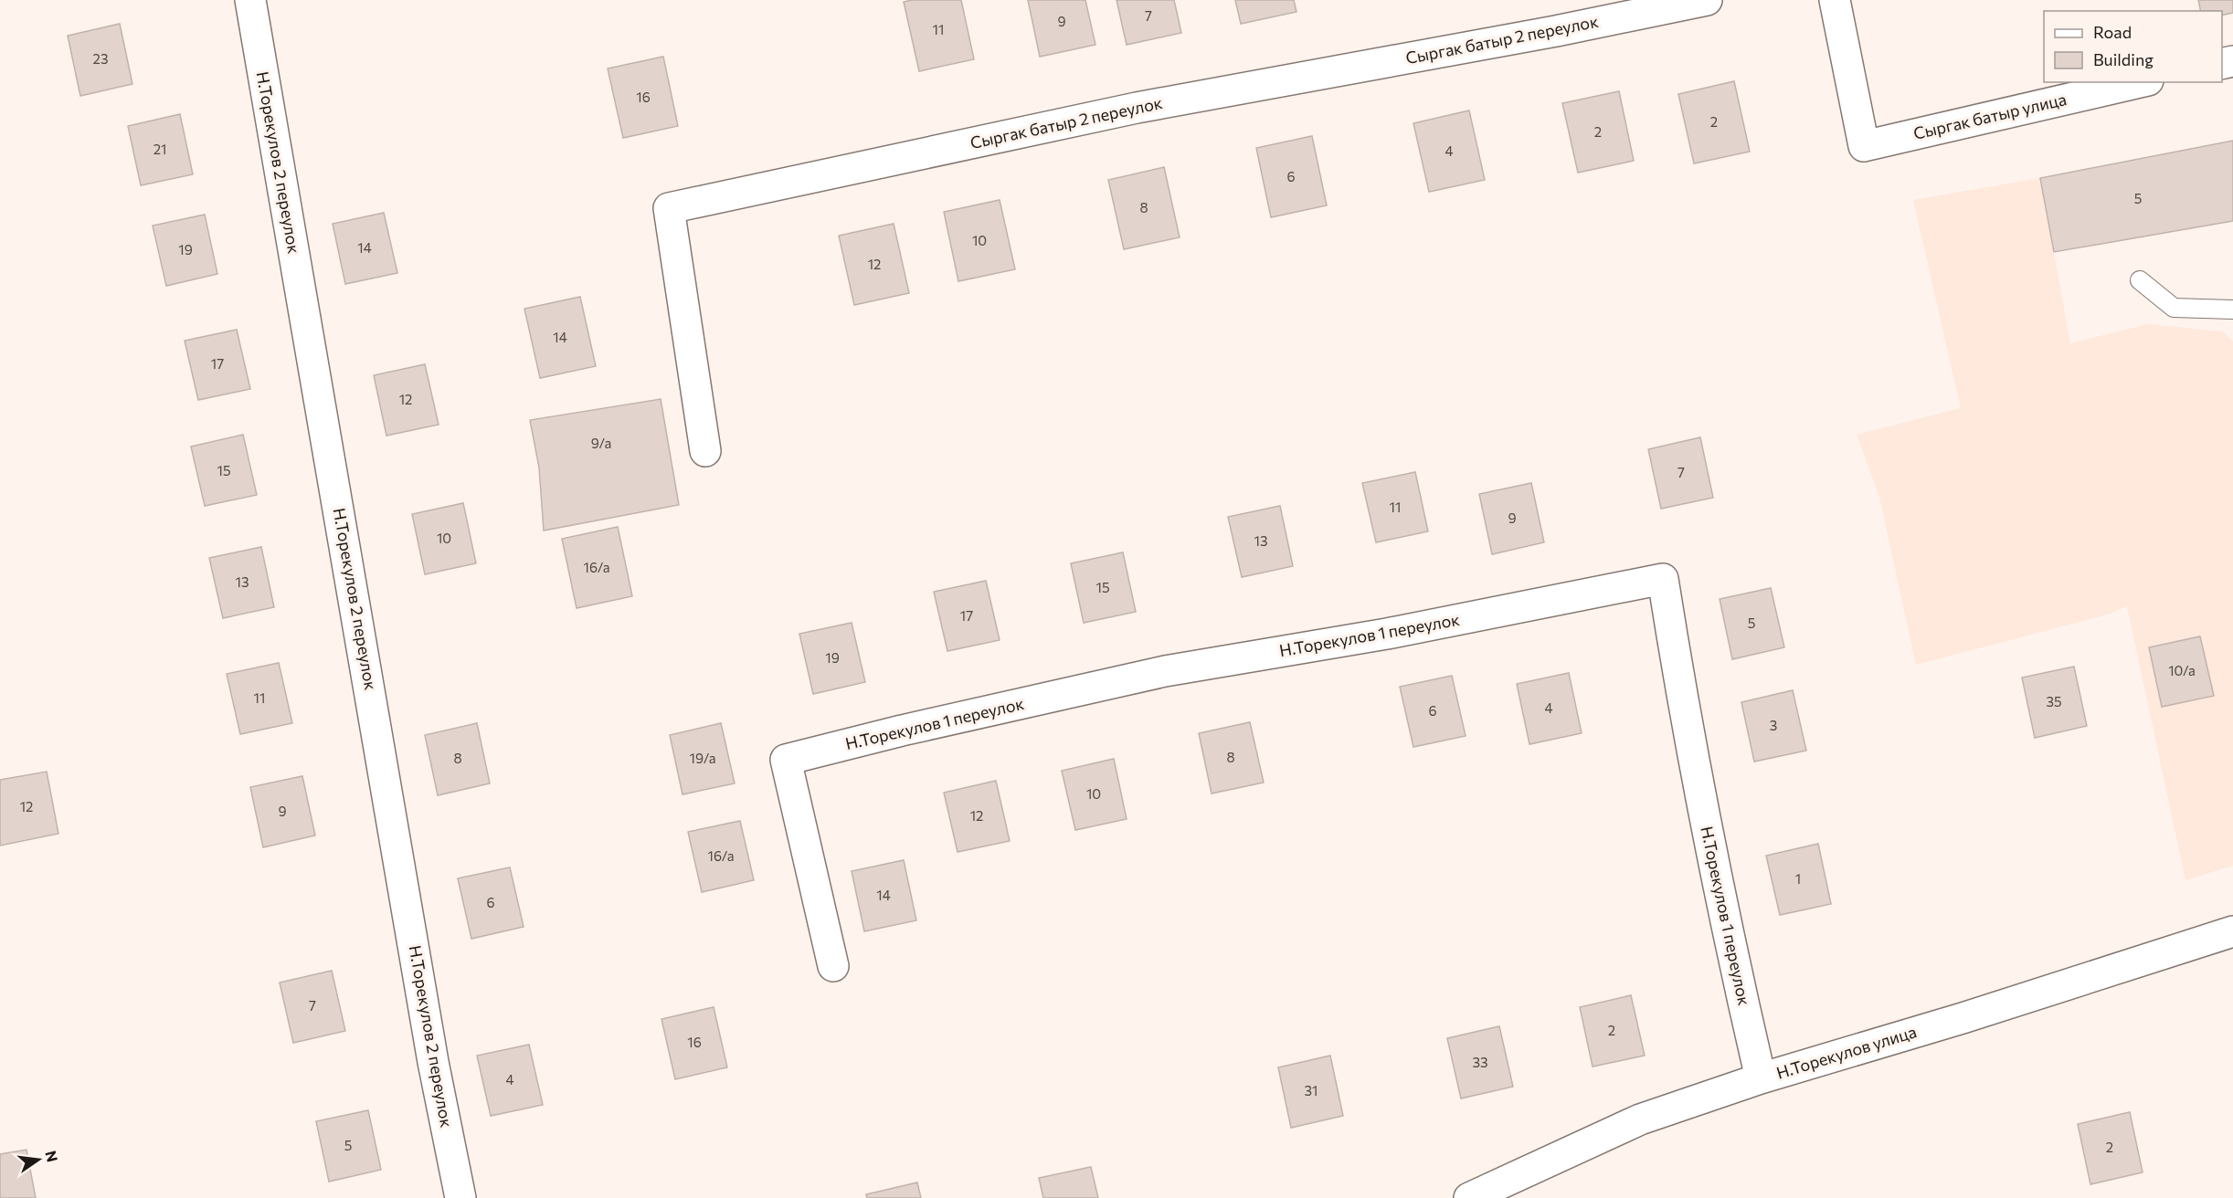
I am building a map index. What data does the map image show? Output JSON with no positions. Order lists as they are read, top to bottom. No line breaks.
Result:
{"streets":{"street":["Сыргак батыр 2 переулок","Сыргак батыр улица","Н.Торекулов 2 переулок","Н.Торекулов 1 переулок","Н.Торекулов улица"]},"crossings":[["Н.Торекулов 1 переулок","Н.Торекулов улица"]],"house_numbers":["7","9","11","23","16","2","2","21","4","6","5","8","10","14","19","12","14","17","12","9/а","15","7","11","9","10","13","16/а","13","15","17","5","19","10/а","11","35","4","6","3","8","8","19/а","10","12","9","12","16/а","1","14","6","7","2","16","33","4","31","5","2"],"legend":["Road","Building"],"north":"right"}
